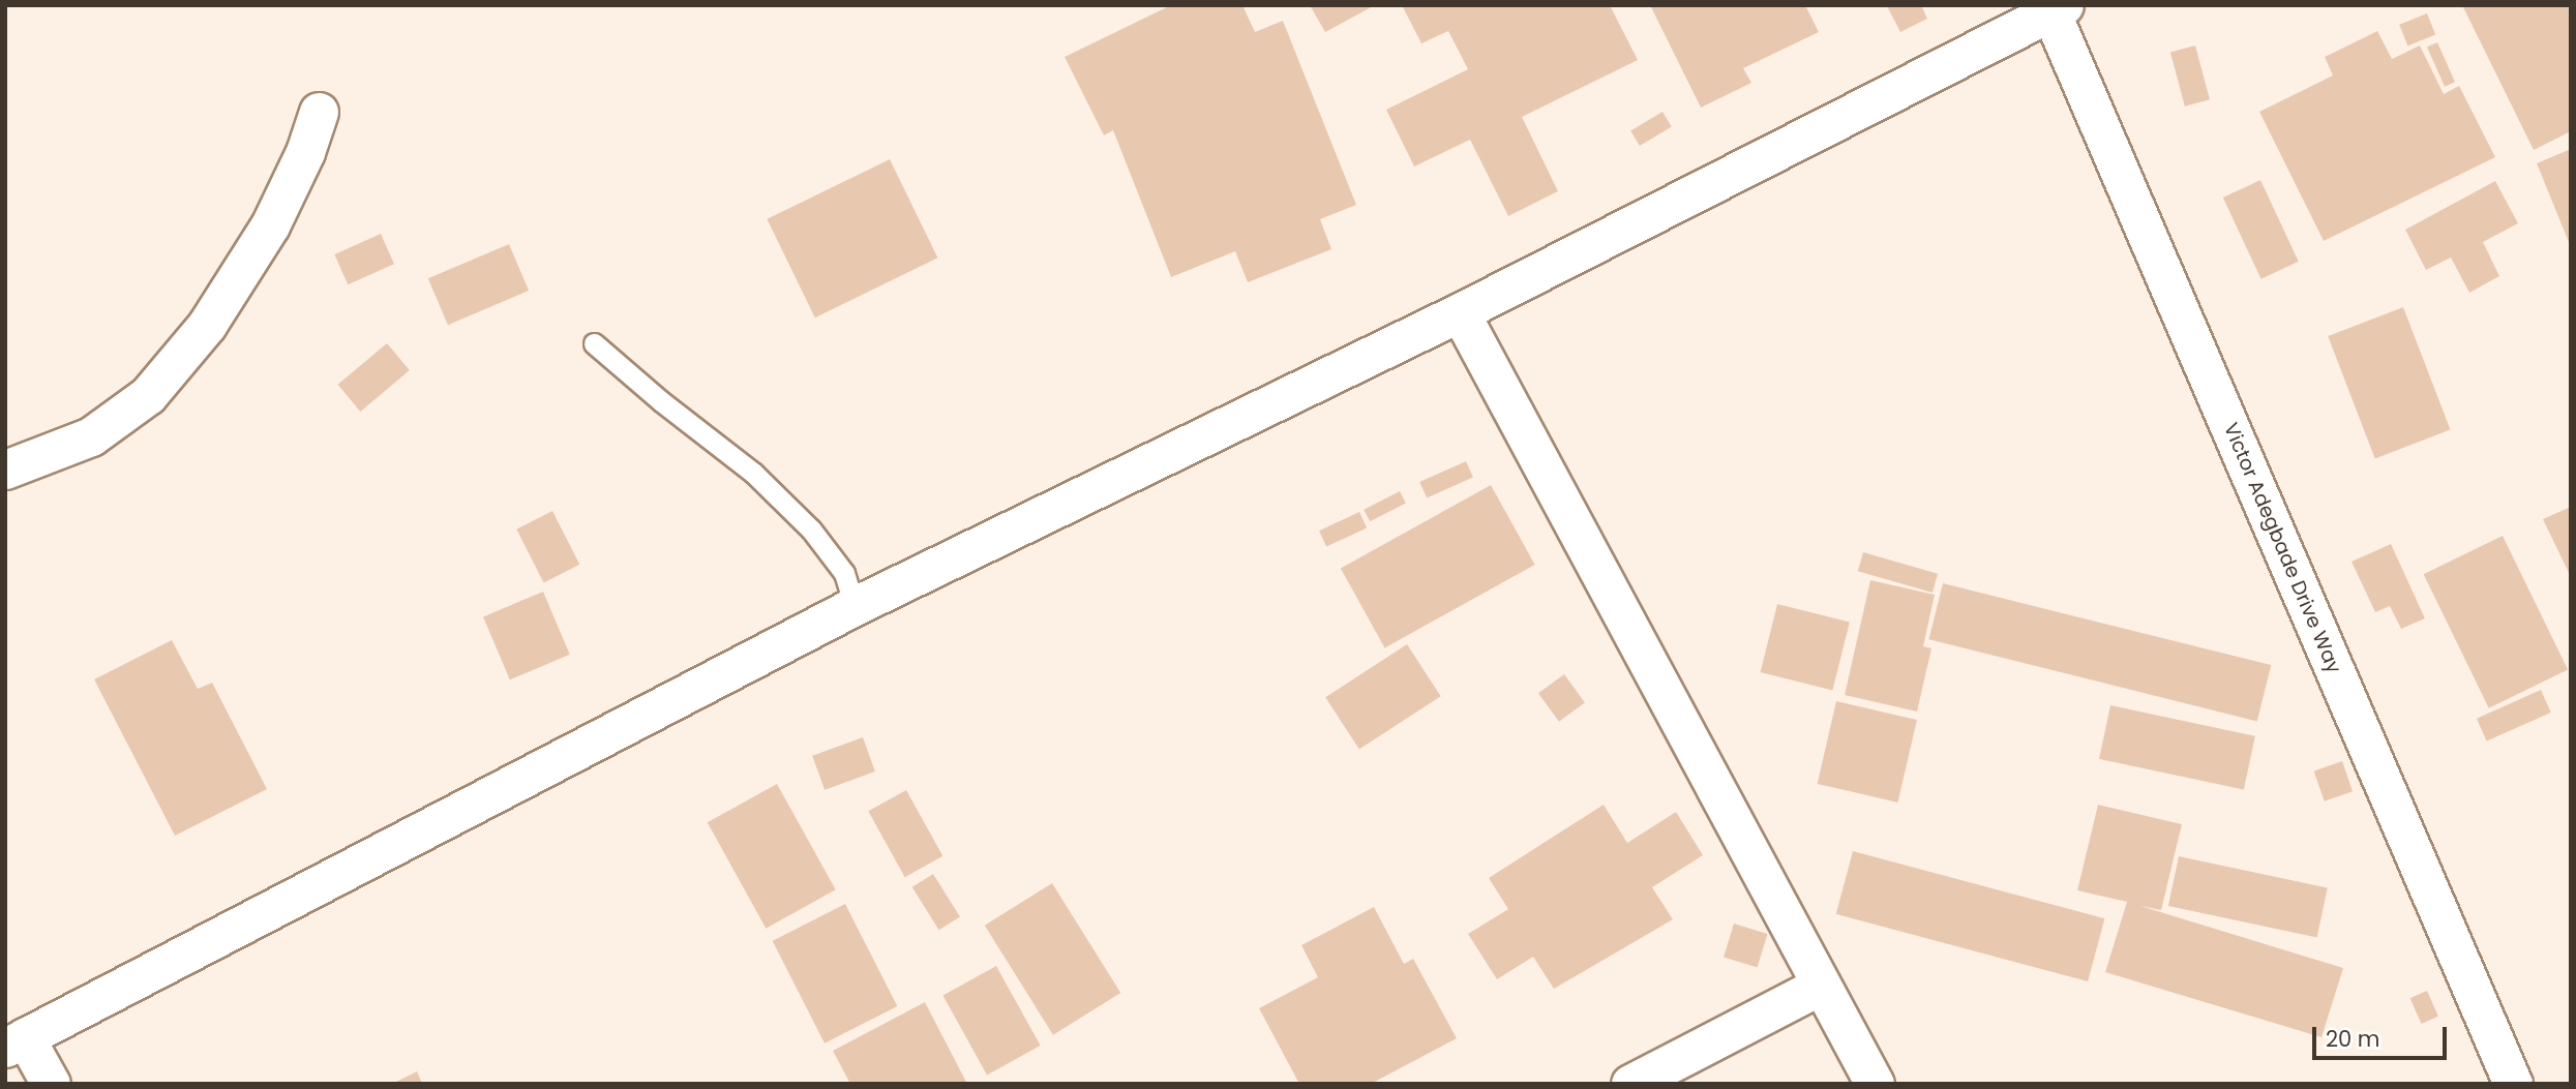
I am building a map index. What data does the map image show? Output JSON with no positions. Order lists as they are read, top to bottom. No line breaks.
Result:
{"streets":{"street":["Victor Adegbade Drive Way"]},"scale_bar":"20 m"}
